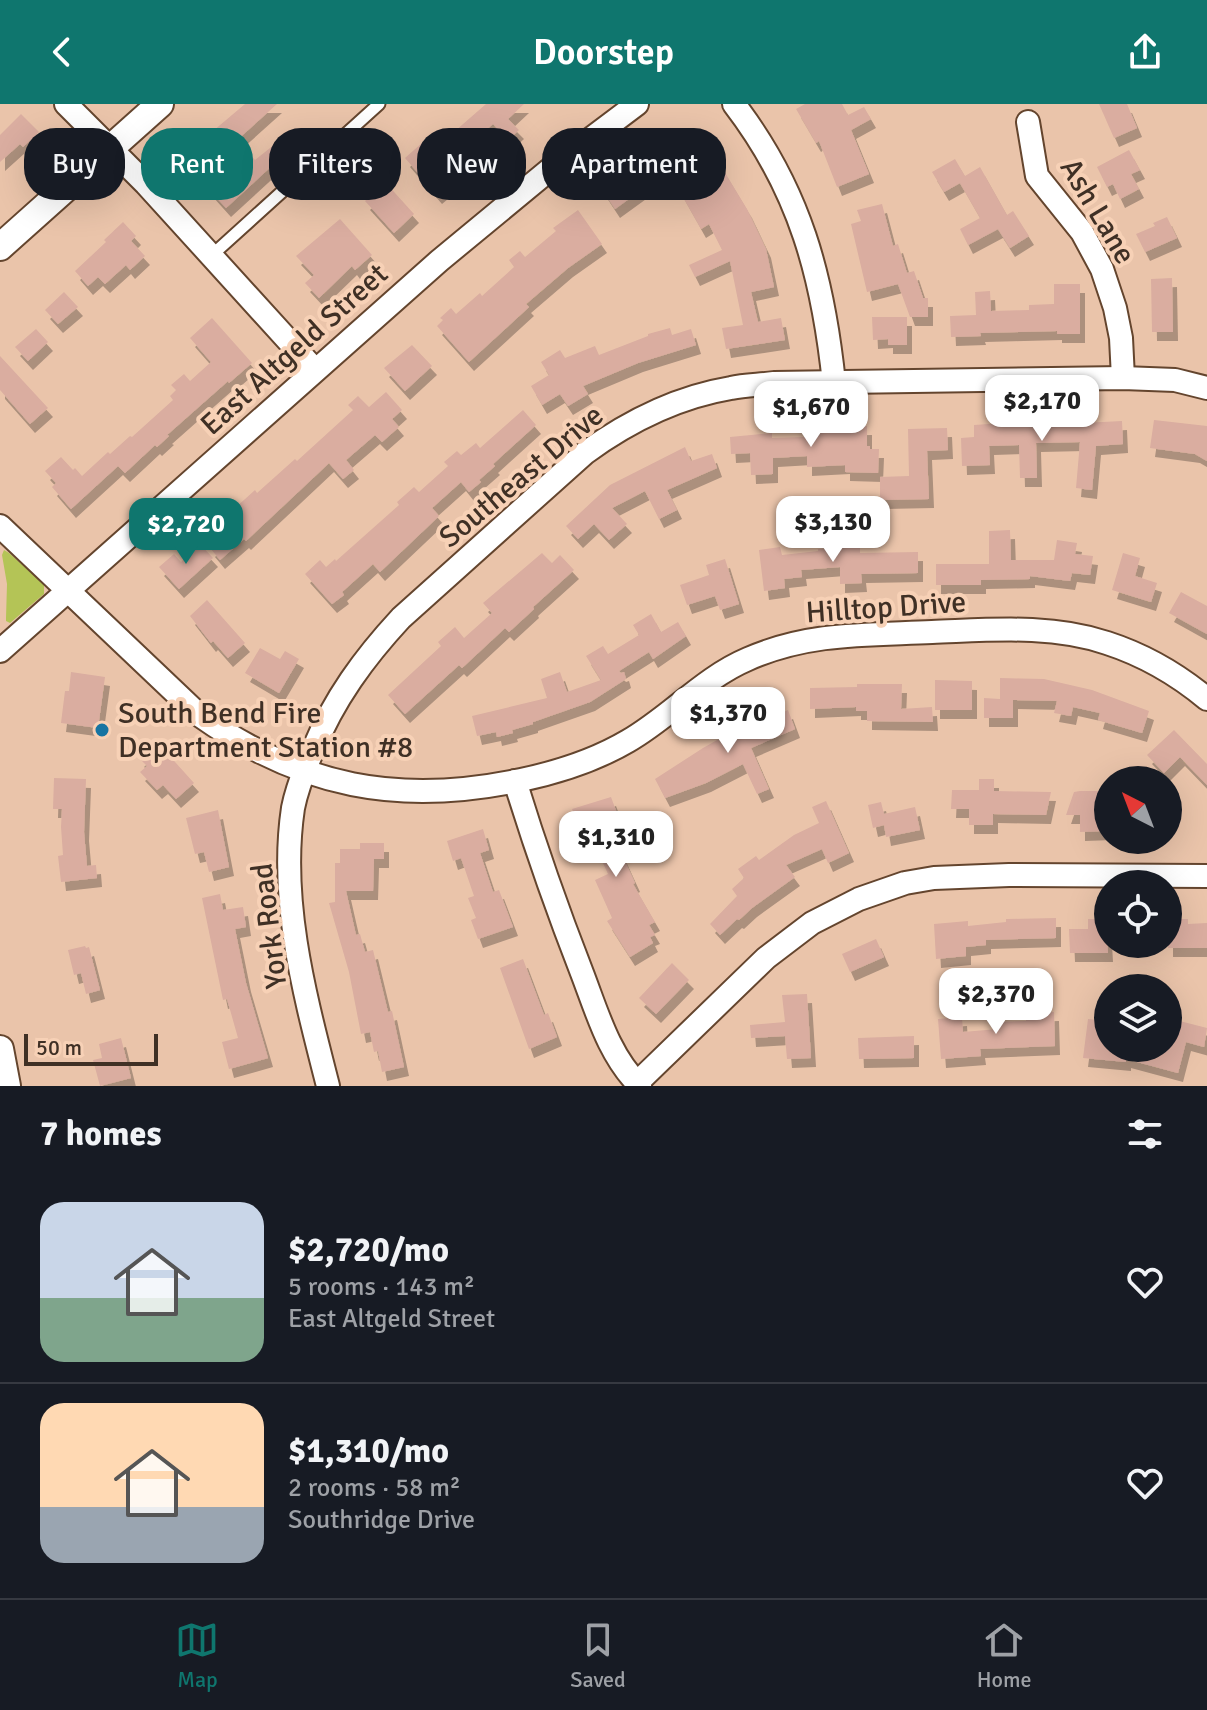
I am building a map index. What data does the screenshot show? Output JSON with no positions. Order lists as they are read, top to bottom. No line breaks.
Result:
{"streets":{"street":["Ash Lane","East Altgeld Street","Southeast Drive","Hilltop Drive","York Road"]},"crossings":[["Ash Lane","Southeast Drive"],["Southeast Drive","Hilltop Drive"],["Southeast Drive","York Road"],["Hilltop Drive","York Road"]],"places":["South Bend Fire Department Station #8"],"scale_bar":"50 m","north":"top left","page":{"header":"Doorstep","chip":["Buy","Rent","Filters","New","Apartment"],"price":["$2,170","$1,670","$3,130","$2,720","$1,370","$1,310","$2,370"],"scale":"50 m","heading":"7 homes","list":[{"name":"$2,720/mo","note":"5 rooms · 143 m² · East Altgeld Street"},{"name":"$1,310/mo","note":"2 rooms · 58 m² · Southridge Drive"}],"tabs":["Map","Saved","Home"]}}
